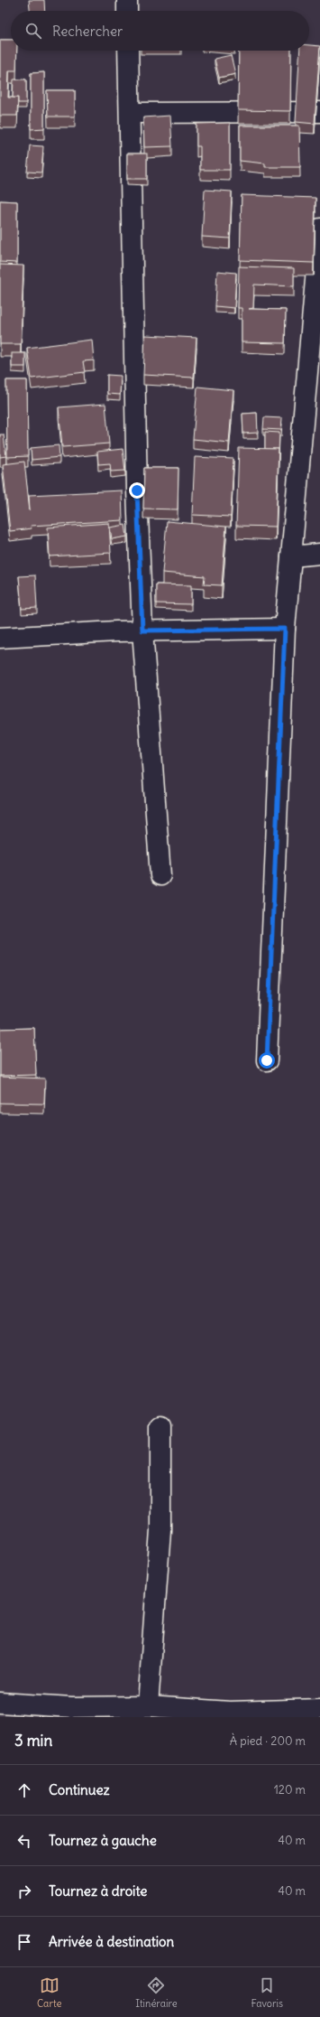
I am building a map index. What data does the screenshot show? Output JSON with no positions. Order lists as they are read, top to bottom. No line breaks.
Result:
{"page":{"search":"Rechercher","heading":["3 min","À pied · 200 m"],"list":[["Continuez","120 m"],["Tournez à gauche","40 m"],["Tournez à droite","40 m"],"Arrivée à destination"],"nav":["Carte","Itinéraire","Favoris"]}}
